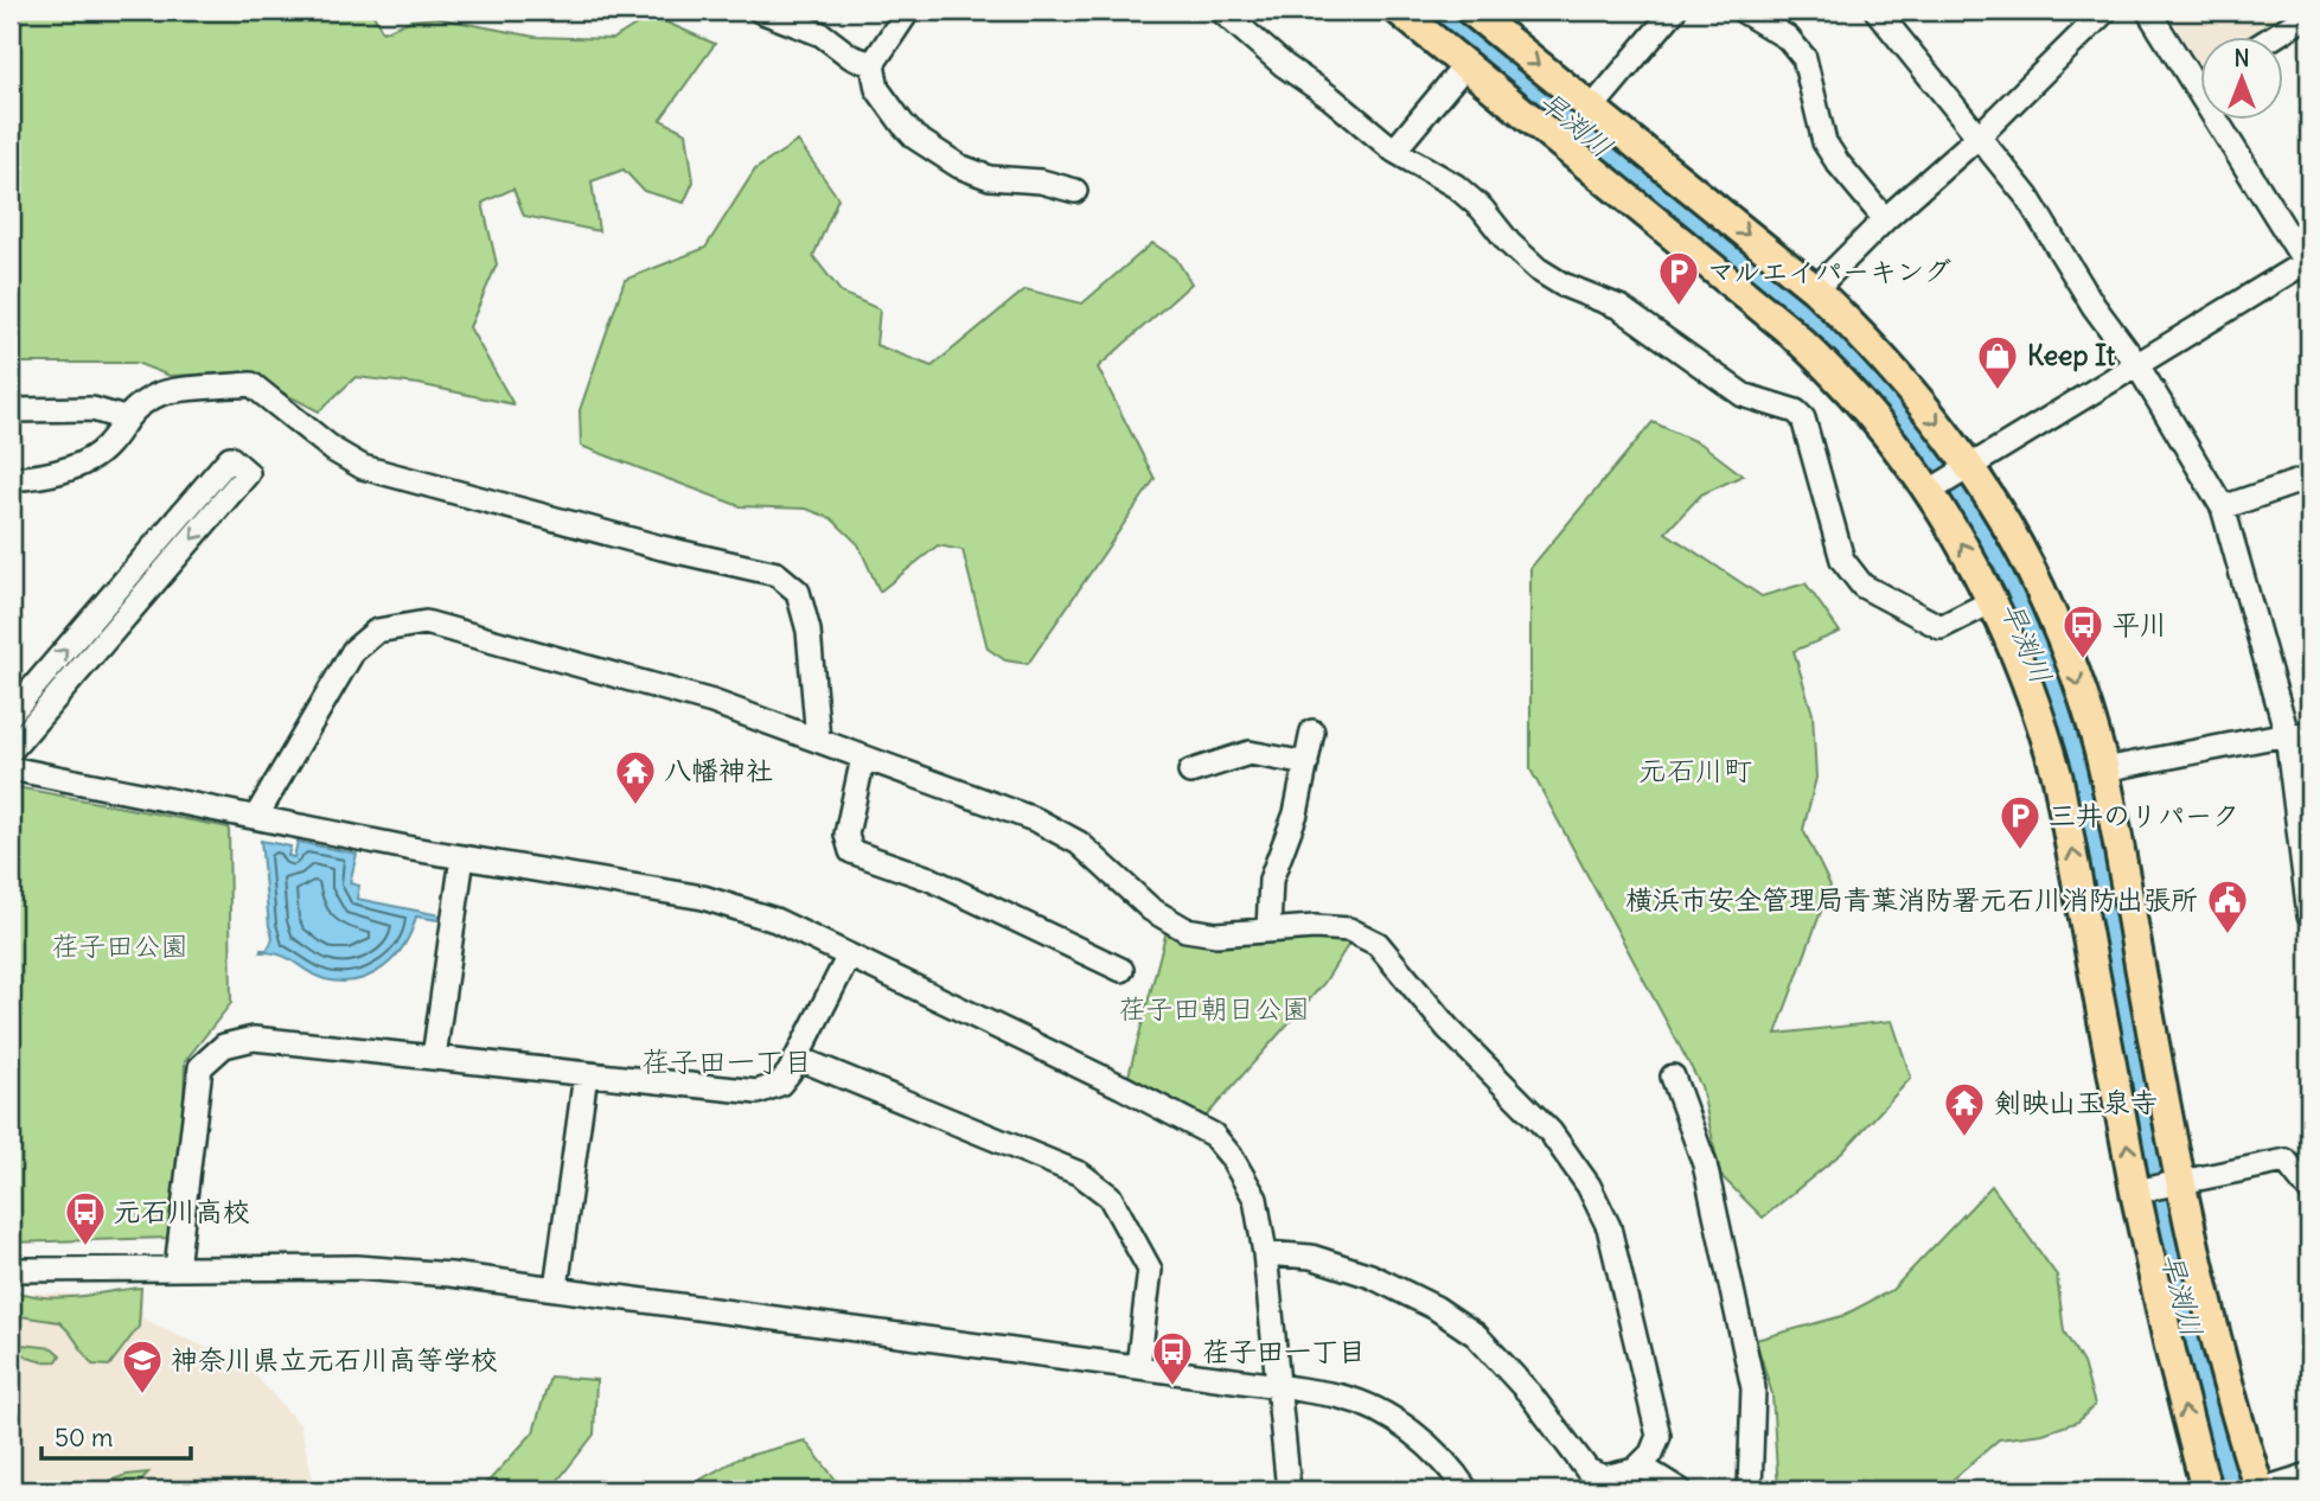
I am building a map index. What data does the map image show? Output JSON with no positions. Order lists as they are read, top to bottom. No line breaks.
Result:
{"districts":["元石川町","荏子田一丁目"],"water":["早渕川"],"parks":["荏子田公園","荏子田朝日公園"],"places":{"parking":["マルエイパーキング","三井のリパーク"],"shop":["Keep It"],"bus stop":["平川","元石川高校","荏子田一丁目"],"temple":["八幡神社","剣映山玉泉寺"],"public building":["横浜市安全管理局青葉消防署元石川消防出張所"],"school or university":["神奈川県立元石川高等学校"]},"scale_bar":"50 m","north":"top"}
